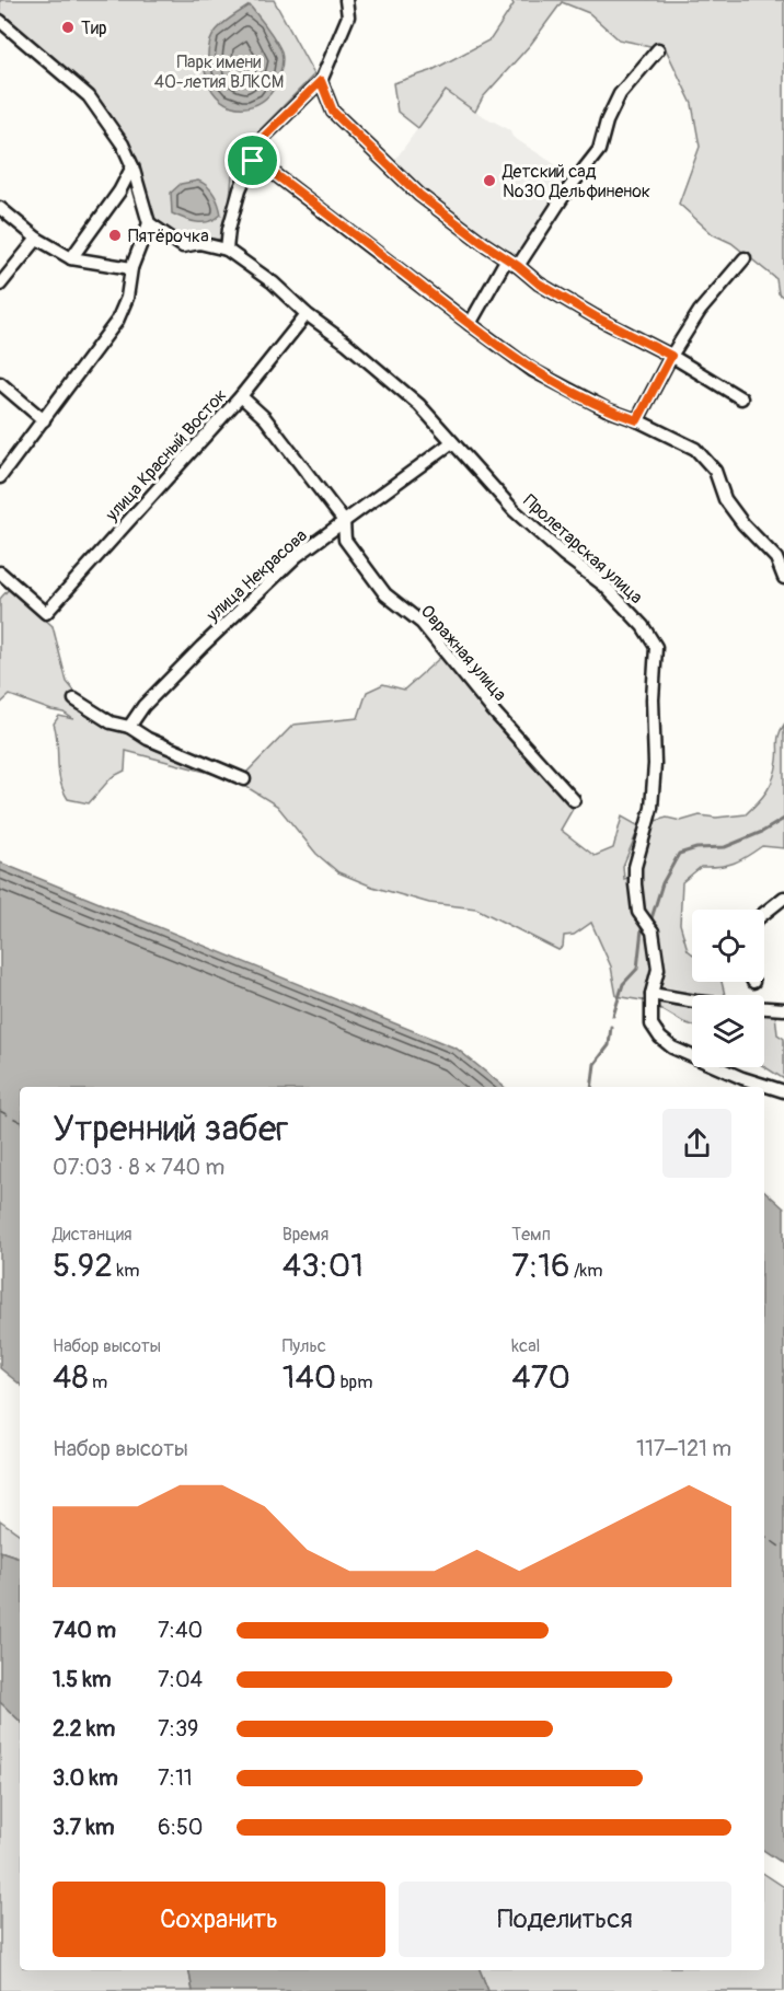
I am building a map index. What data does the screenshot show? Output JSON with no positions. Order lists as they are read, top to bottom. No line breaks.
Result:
{"streets":{"street":["улица Красный Восток","Пролетарская улица","улица Некрасова","Овражная улица"]},"crossings":[["улица Красный Восток","Пролетарская улица"],["улица Красный Восток","Овражная улица"],["Пролетарская улица","улица Некрасова"],["улица Некрасова","Овражная улица"]],"parks":["Парк имени 40-летия ВЛКСМ"],"places":["Тир","Детский сад №30 Дельфиненок","Пятёрочка"],"page":{"heading":["Утренний забег","07:03 · 8 × 740 m"],"stats":[["Дистанция","5.92 km"],["Время","43:01"],["Темп","7:16 /km"],["Набор высоты","48 m"],["Пульс","140 bpm"],["kcal","470"]],"chart":["Набор высоты","117–121 m"],"list":[{"name":"740 m","note":"7:40"},{"name":"1.5 km","note":"7:04"},{"name":"2.2 km","note":"7:39"},{"name":"3.0 km","note":"7:11"},{"name":"3.7 km","note":"6:50"}],"buttons":["Сохранить","Поделиться"]}}
